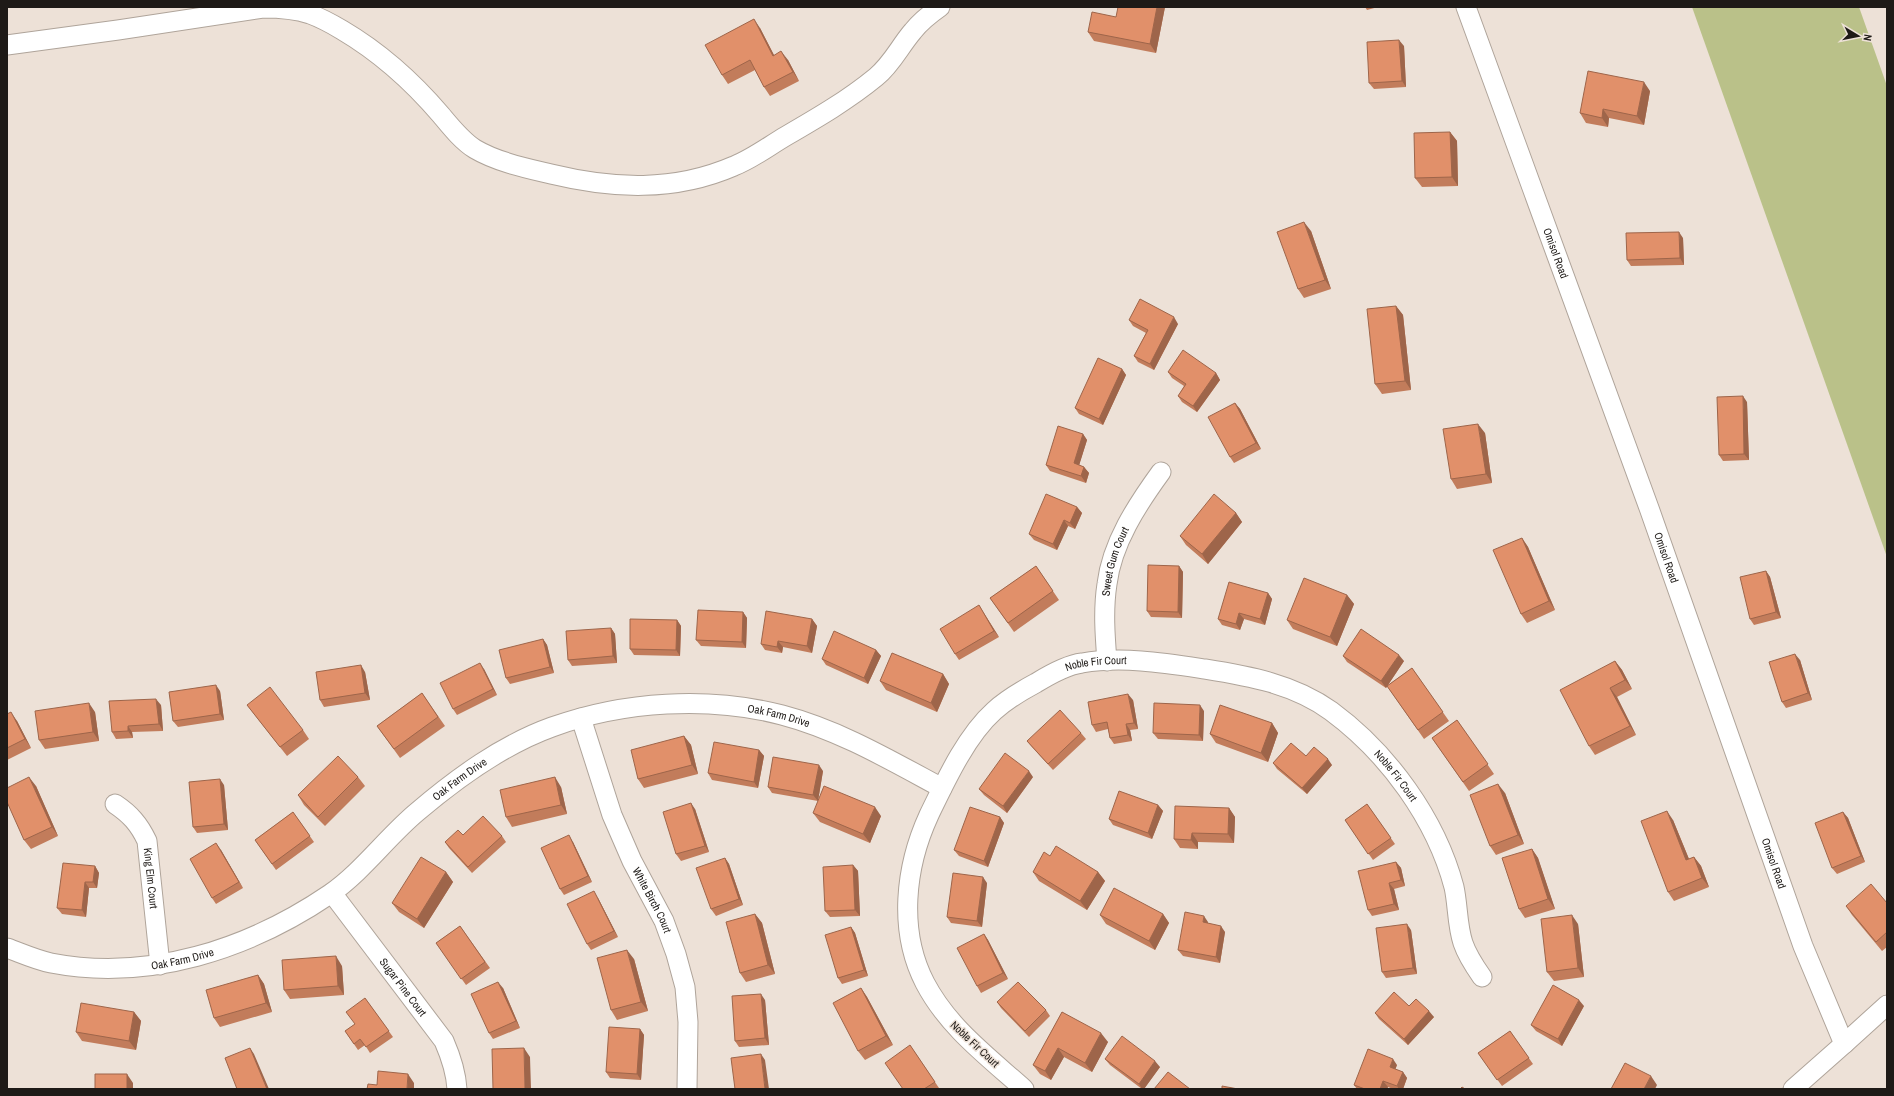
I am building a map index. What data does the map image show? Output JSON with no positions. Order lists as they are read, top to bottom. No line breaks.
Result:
{"streets":{"street":["Omisol Road","Sweet Gum Court","Noble Fir Court","Oak Farm Drive","King Elm Court","White Birch Court","Sugar Pine Court"]},"crossings":[["Sweet Gum Court","Noble Fir Court"],["Noble Fir Court","Oak Farm Drive"],["Oak Farm Drive","King Elm Court"],["Oak Farm Drive","White Birch Court"],["Oak Farm Drive","Sugar Pine Court"]],"north":"right"}
